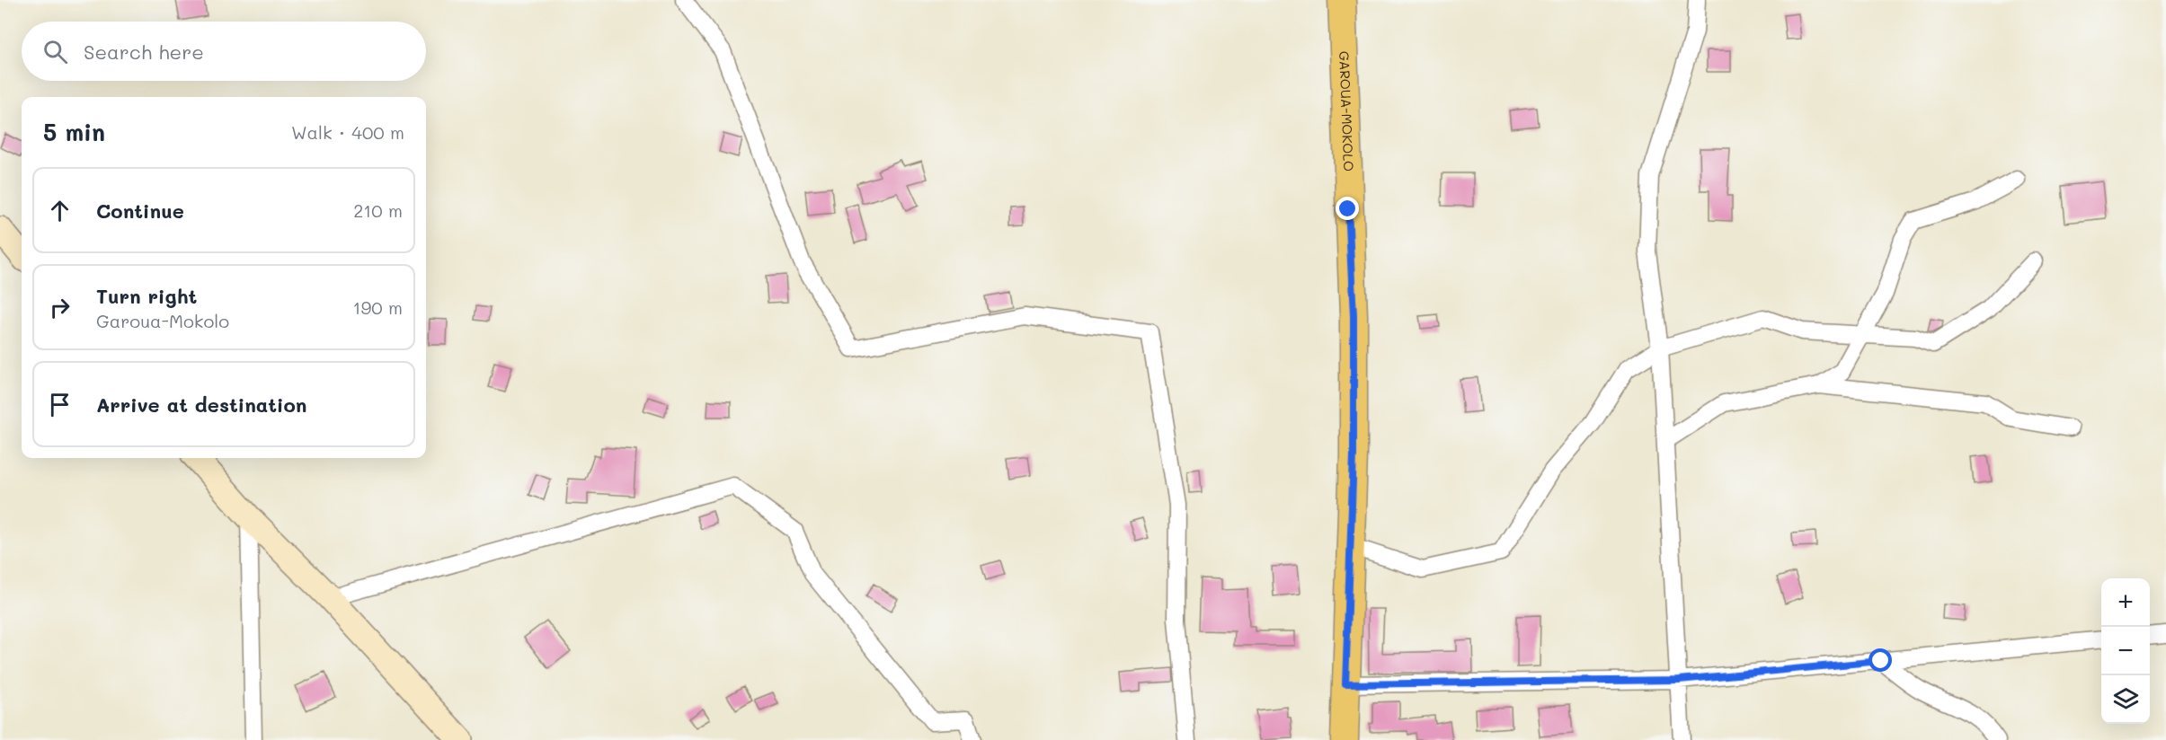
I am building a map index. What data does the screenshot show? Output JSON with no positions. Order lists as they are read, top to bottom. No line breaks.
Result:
{"streets":{"main road":["GAROUA-MOKOLO"]},"page":{"search":"Search here","heading":["5 min","Walk · 400 m"],"list":[["Continue","210 m"],["Turn right","Garoua-Mokolo","190 m"],"Arrive at destination"],"map_buttons":["+","−"]}}
